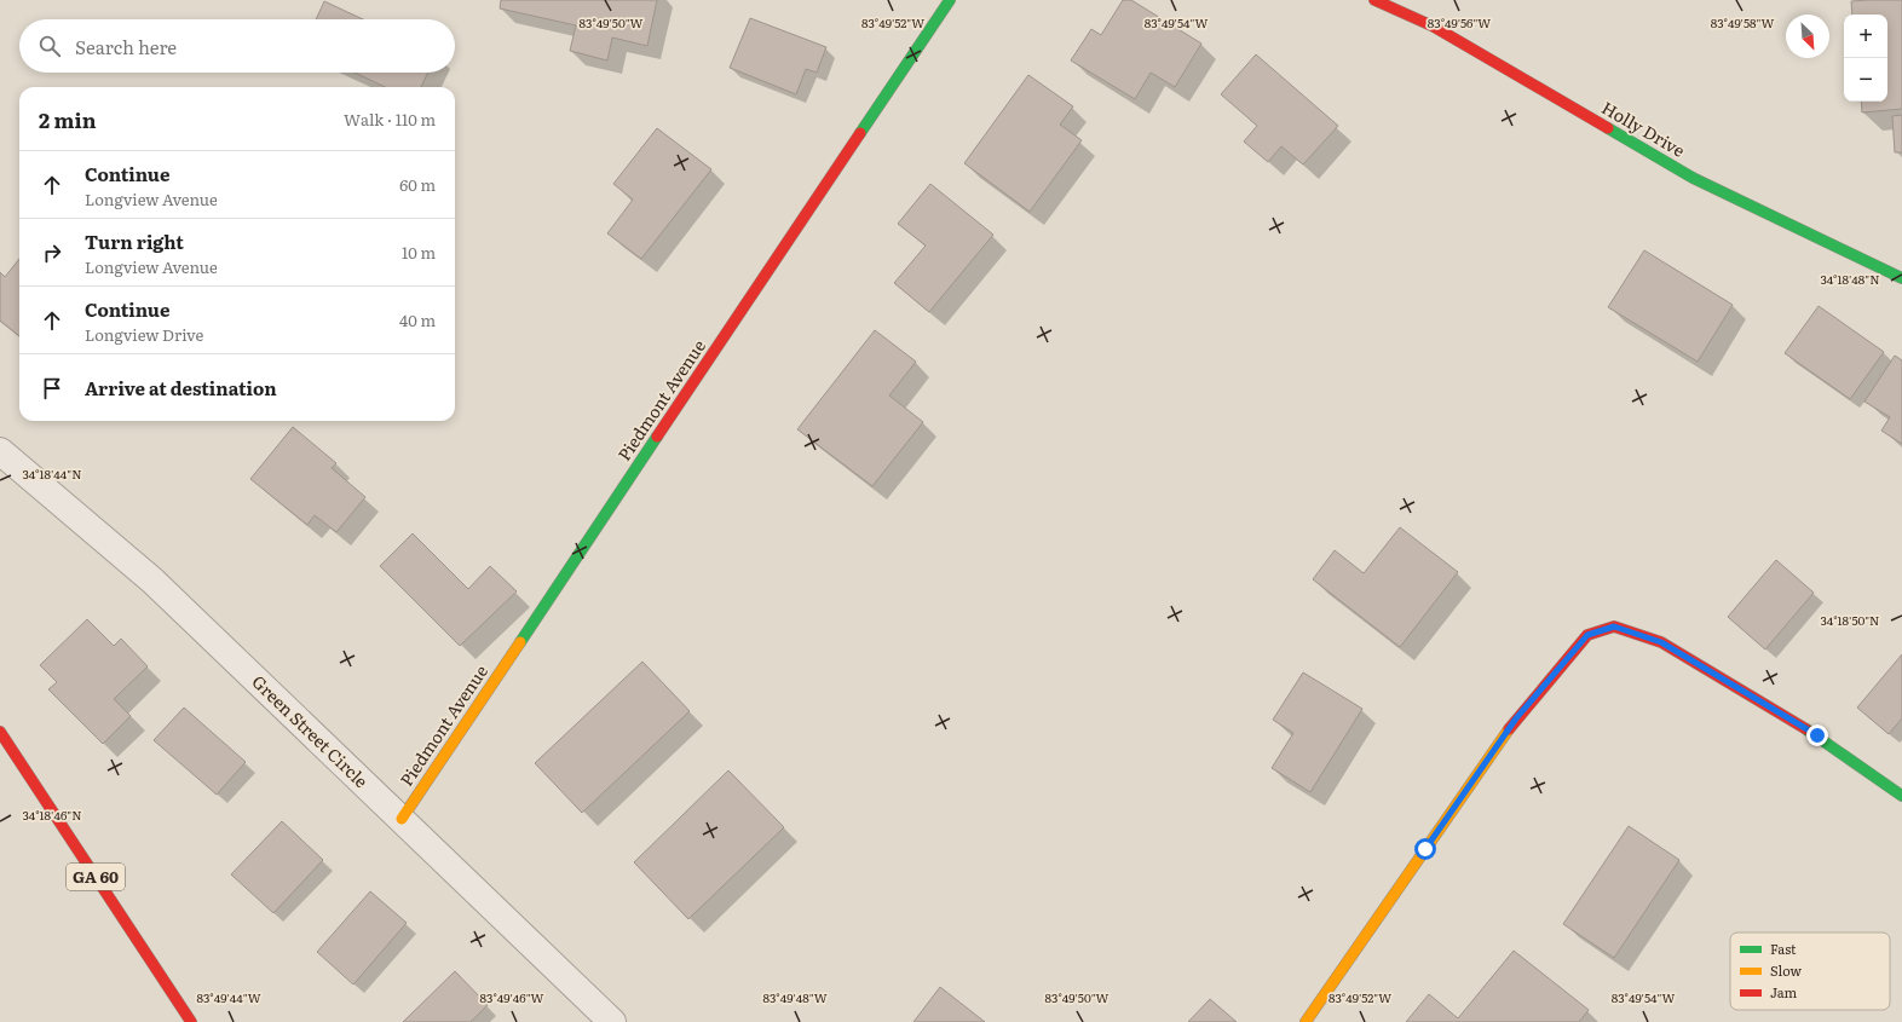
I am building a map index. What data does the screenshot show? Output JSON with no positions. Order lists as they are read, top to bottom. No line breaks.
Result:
{"streets":{"main road":["Holly Drive","Piedmont Avenue","GA 60"],"street":["Green Street Circle"]},"crossings":[["Piedmont Avenue","Green Street Circle"]],"legend":["Fast","Slow","Jam"],"north":"bottom right","page":{"map_buttons":["+","−"],"search":"Search here","heading":["2 min","Walk · 110 m"],"list":[["Continue","Longview Avenue","60 m"],["Turn right","Longview Avenue","10 m"],["Continue","Longview Drive","40 m"],"Arrive at destination"]},"coordinates":["83°49'50\"W","83°49'52\"W","83°49'54\"W","83°49'56\"W","83°49'58\"W","34°18'48\"N","34°18'44\"N","34°18'50\"N","34°18'46\"N","83°49'48\"W","83°49'44\"W","83°49'46\"W"]}
